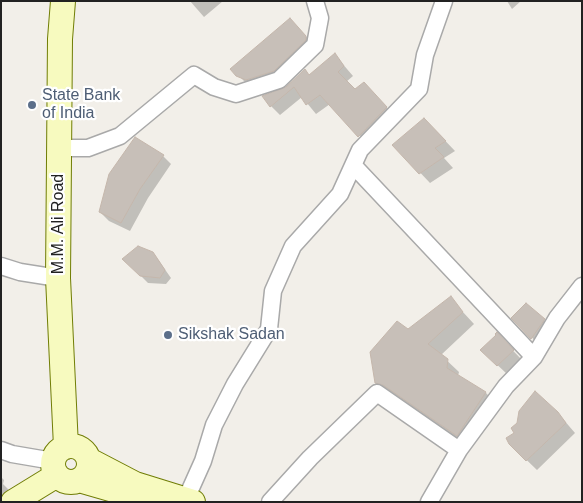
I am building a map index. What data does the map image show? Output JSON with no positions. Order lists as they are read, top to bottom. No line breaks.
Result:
{"streets":{"main road":["M.M. Ali Road"]},"places":["State Bank of India","Sikshak Sadan"]}
